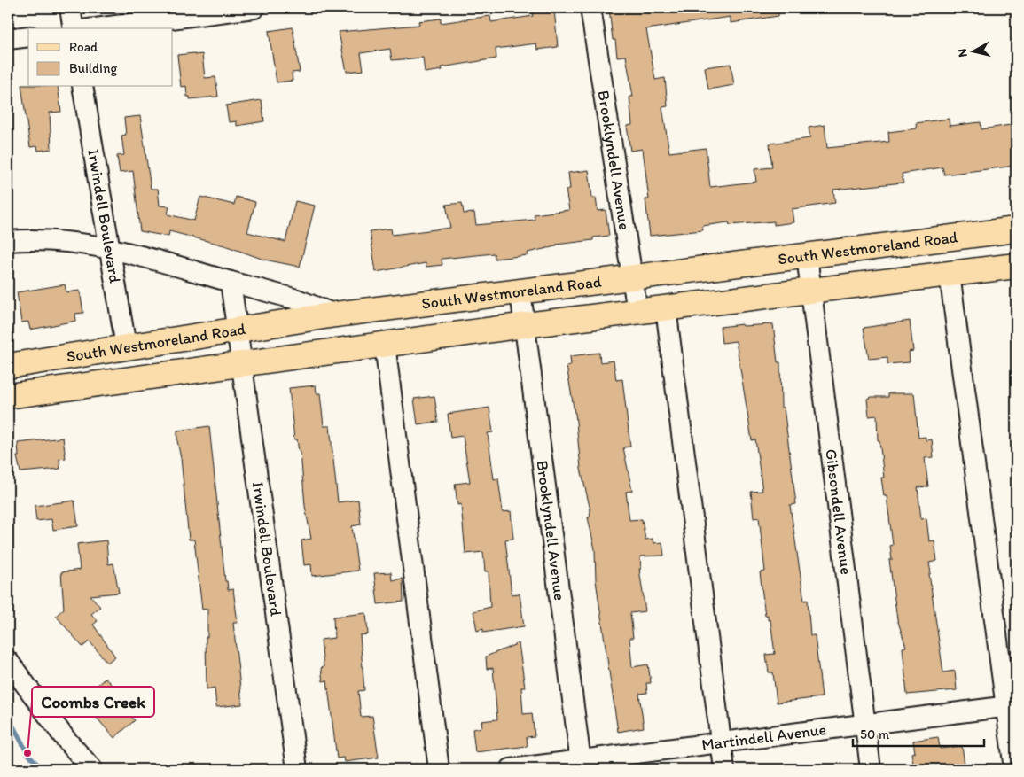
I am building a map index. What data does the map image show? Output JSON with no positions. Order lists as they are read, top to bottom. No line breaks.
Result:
{"streets":{"main road":["South Westmoreland Road"],"street":["Brooklyndell Avenue","Irwindell Boulevard","Gibsondell Avenue","Martindell Avenue"]},"crossings":[["Brooklyndell Avenue","South Westmoreland Road"],["Brooklyndell Avenue","Martindell Avenue"],["Irwindell Boulevard","South Westmoreland Road"],["South Westmoreland Road","Gibsondell Avenue"],["Gibsondell Avenue","Martindell Avenue"]],"places":["Coombs Creek"],"legend":["Road","Building"],"scale_bar":"50 m","north":"left"}
